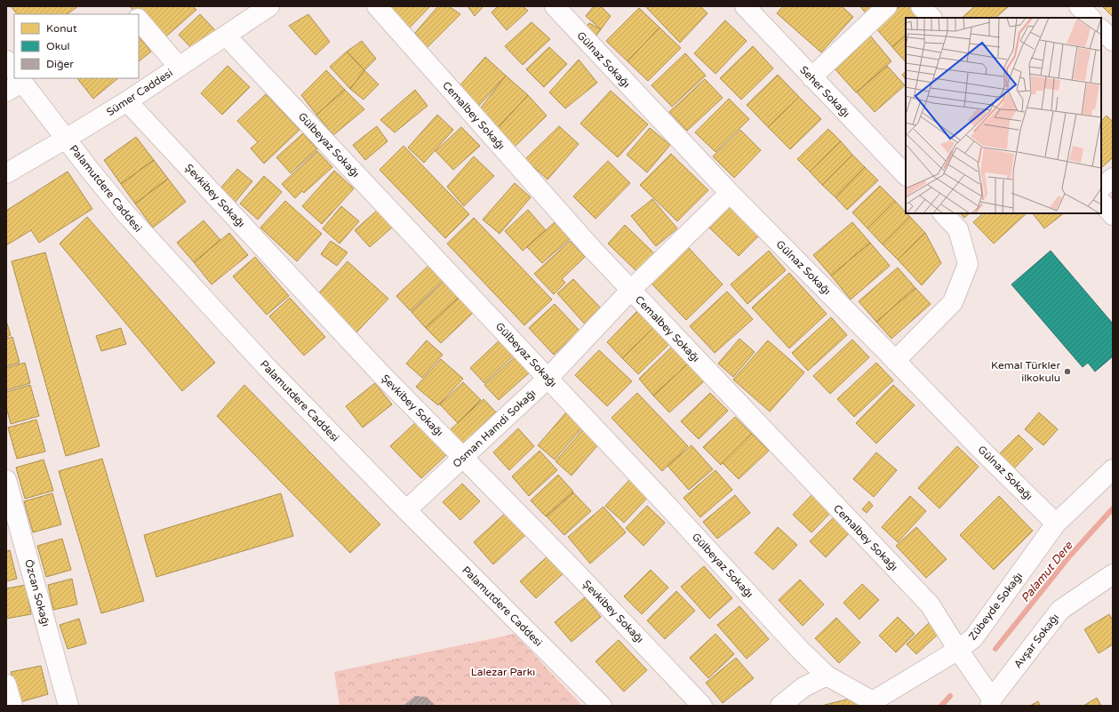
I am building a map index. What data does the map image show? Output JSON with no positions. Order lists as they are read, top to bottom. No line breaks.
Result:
{"streets":{"street":["Gülnaz Sokağı","Seher Sokağı","Sümer Caddesi","Cemalbey Sokağı","Gülbeyaz Sokağı","Palamutdere Caddesi","Şevkibey Sokağı","Osman Hamdi Sokağı","Özcan Sokağı","Zübeyde Sokağı","Avşar Sokağı"]},"crossings":[["Gülnaz Sokağı","Osman Hamdi Sokağı"],["Gülnaz Sokağı","Zübeyde Sokağı"],["Sümer Caddesi","Gülbeyaz Sokağı"],["Sümer Caddesi","Palamutdere Caddesi"],["Sümer Caddesi","Şevkibey Sokağı"],["Cemalbey Sokağı","Osman Hamdi Sokağı"],["Cemalbey Sokağı","Zübeyde Sokağı"],["Cemalbey Sokağı","Avşar Sokağı"],["Gülbeyaz Sokağı","Osman Hamdi Sokağı"],["Gülbeyaz Sokağı","Zübeyde Sokağı"],["Palamutdere Caddesi","Osman Hamdi Sokağı"],["Şevkibey Sokağı","Osman Hamdi Sokağı"]],"water":["Palamut Dere"],"parks":["Lalezar Parkı"],"places":["Kemal Türkler ilkokulu"],"legend":["Konut","Okul","Diğer"]}
